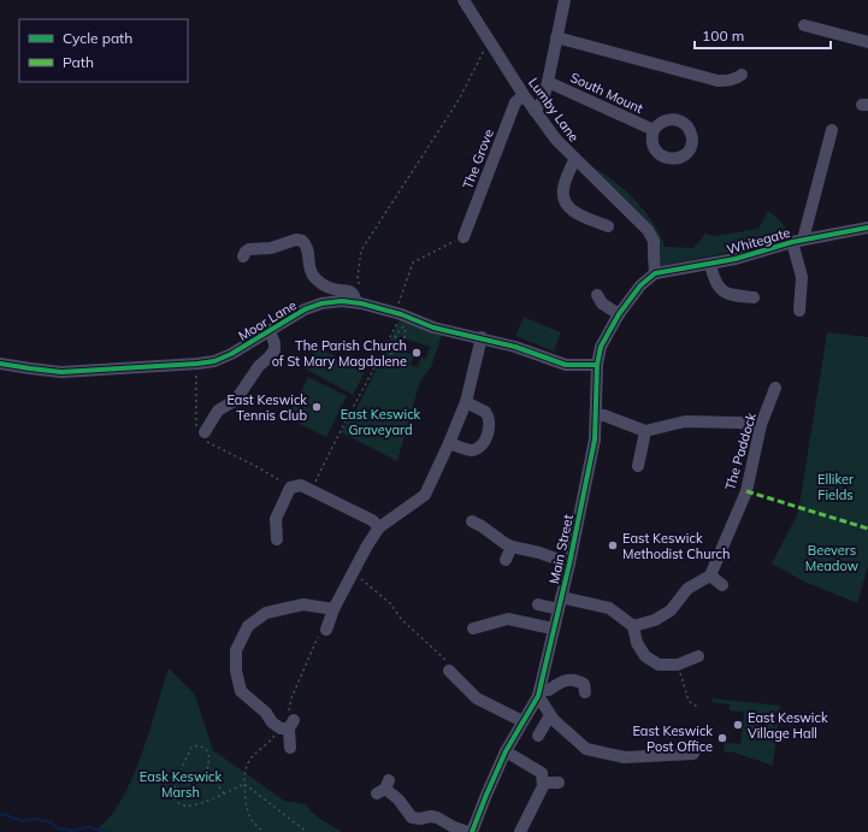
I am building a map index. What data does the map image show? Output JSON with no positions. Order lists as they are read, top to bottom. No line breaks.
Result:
{"streets":{"street":["South Mount","Lumby Lane","The Grove","Whitegate","Moor Lane","The Paddock","Main Street"]},"crossings":[["Lumby Lane","The Grove"],["Lumby Lane","Whitegate"],["Lumby Lane","Main Street"],["Whitegate","Main Street"],["Moor Lane","Main Street"]],"parks":["East Keswick Graveyard","Elliker Fields","Beevers Meadow","Eask Keswick Marsh"],"places":["The Parish Church of St Mary Magdalene","East Keswick Tennis Club","East Keswick Methodist Church","East Keswick Village Hall","East Keswick Post Office"],"legend":["Cycle path","Path"],"scale_bar":"100 m"}
